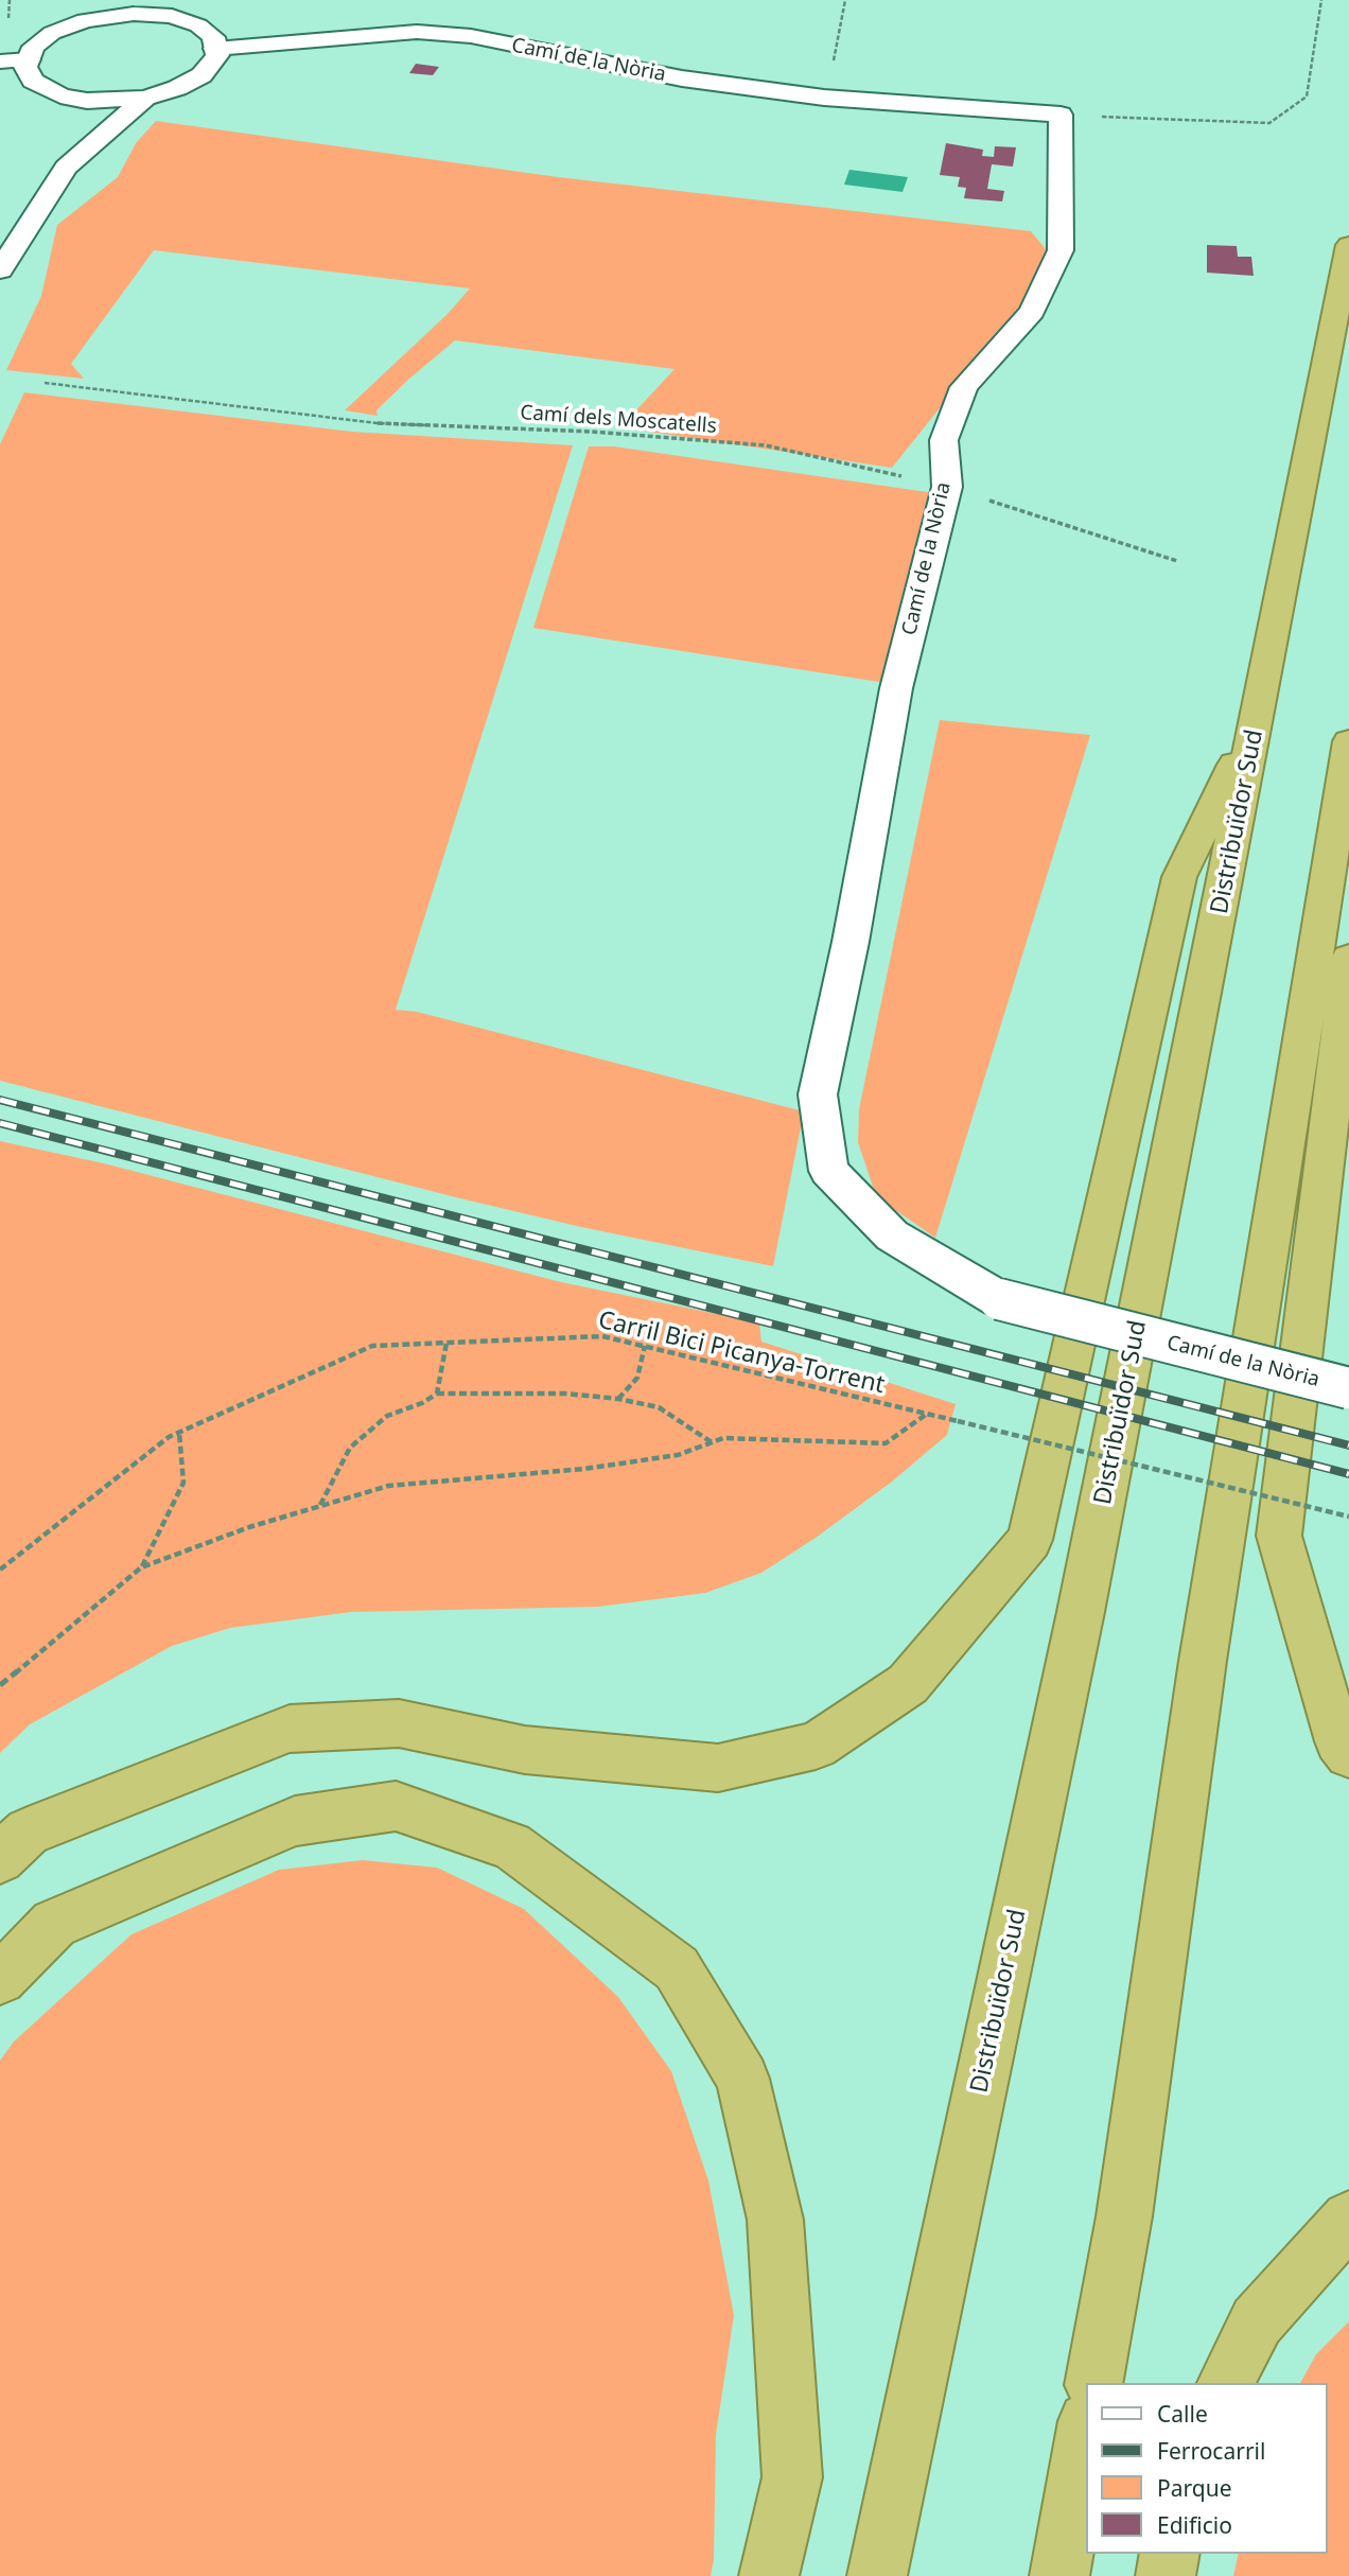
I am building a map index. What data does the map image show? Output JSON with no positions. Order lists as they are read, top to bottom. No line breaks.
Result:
{"streets":{"highway":["Distribuïdor Sud"],"street":["Camí de la Nòria"],"path":["Camí dels Moscatells","Carril Bici Picanya-Torrent"]},"crossings":[["Camí de la Nòria","Camí dels Moscatells"]],"legend":["Calle","Ferrocarril","Parque","Edificio"]}
